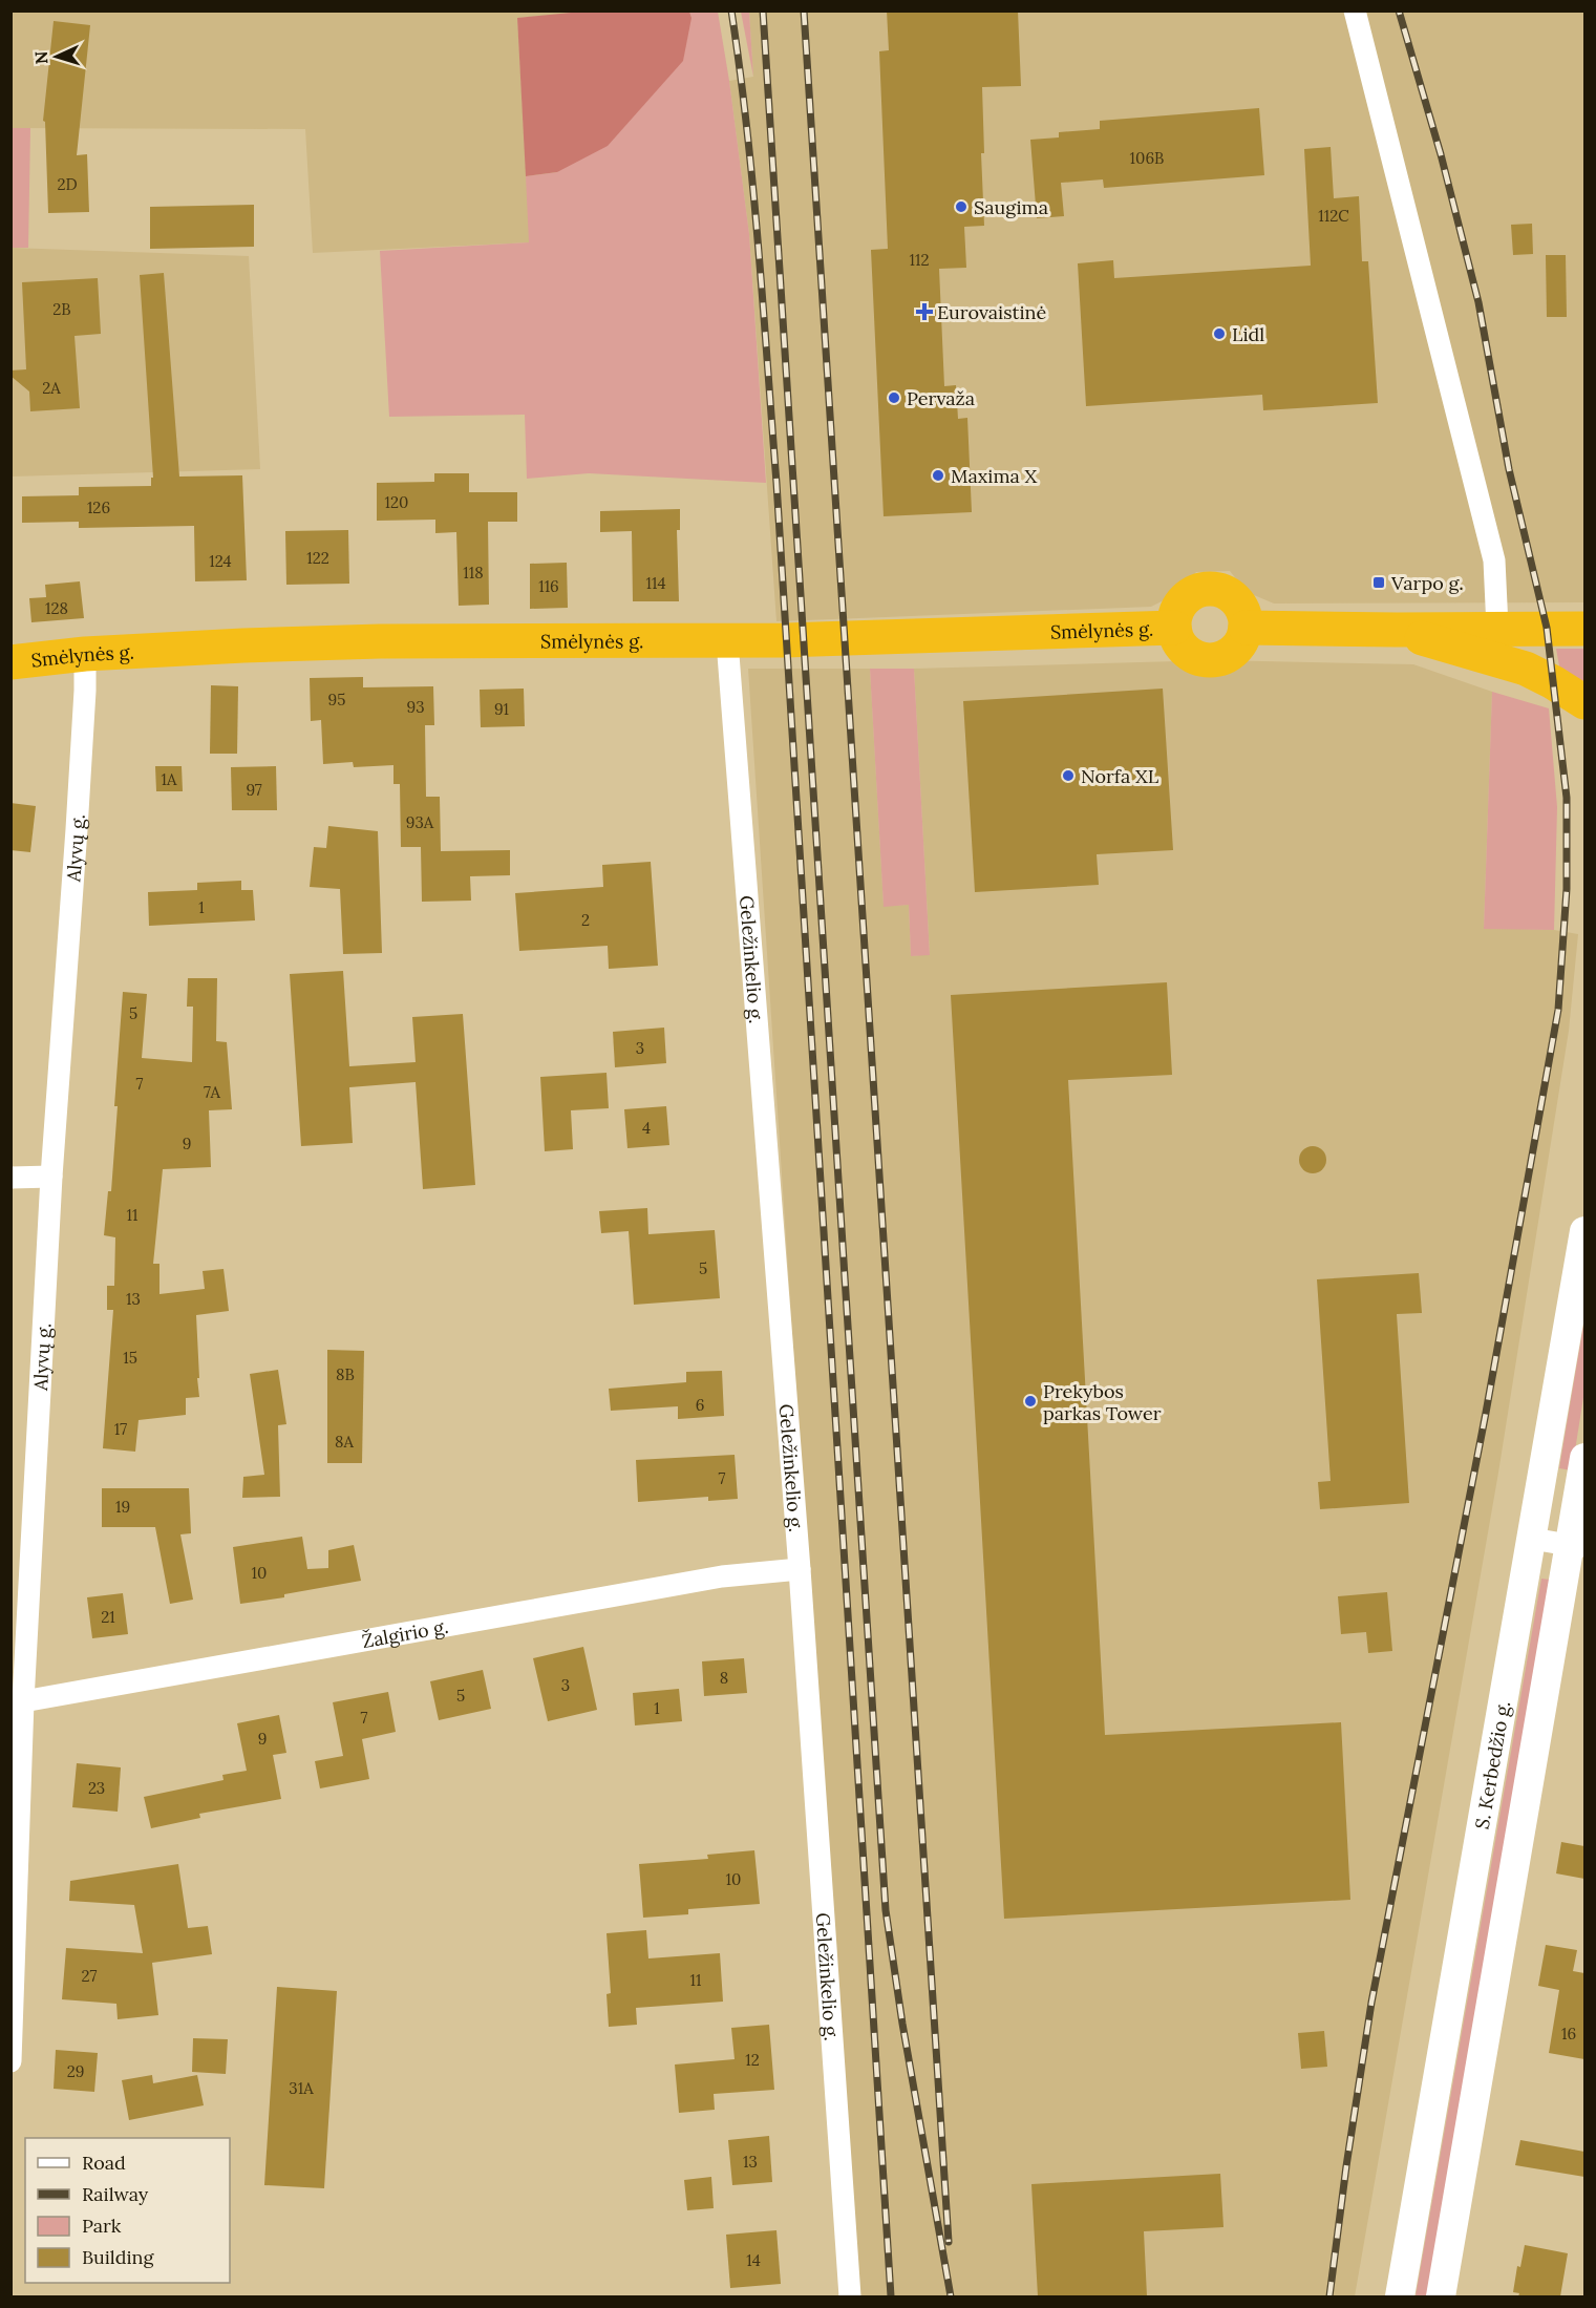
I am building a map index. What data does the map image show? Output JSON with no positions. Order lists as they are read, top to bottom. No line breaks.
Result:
{"streets":{"highway":["Smėlynės g."],"main road":["S. Kerbedžio g."],"street":["Alyvų g.","Geležinkelio g.","Žalgirio g."]},"crossings":[["Smėlynės g.","Alyvų g."],["Smėlynės g.","Geležinkelio g."],["Alyvų g.","Žalgirio g."],["Geležinkelio g.","Žalgirio g."]],"places":{"other":["Saugima","Lidl","Pervaža","Maxima X","Norfa XL","Prekybos parkas Tower"],"health":["Eurovaistinė"],"transit":["Varpo g."]},"house_numbers":["106B","2D","112C","112","2B","2A","120","126","122","124","118","114","116","128","95","93","91","1A","97","93A","1","2","5","3","7","7A","4","9","11","5","13","15","8B","6","17","8A","7","19","10","21","8","3","5","1","7","9","23","10","27","11","16","12","29","31A","13","14"],"legend":["Road","Railway","Park","Building"],"north":"left"}
